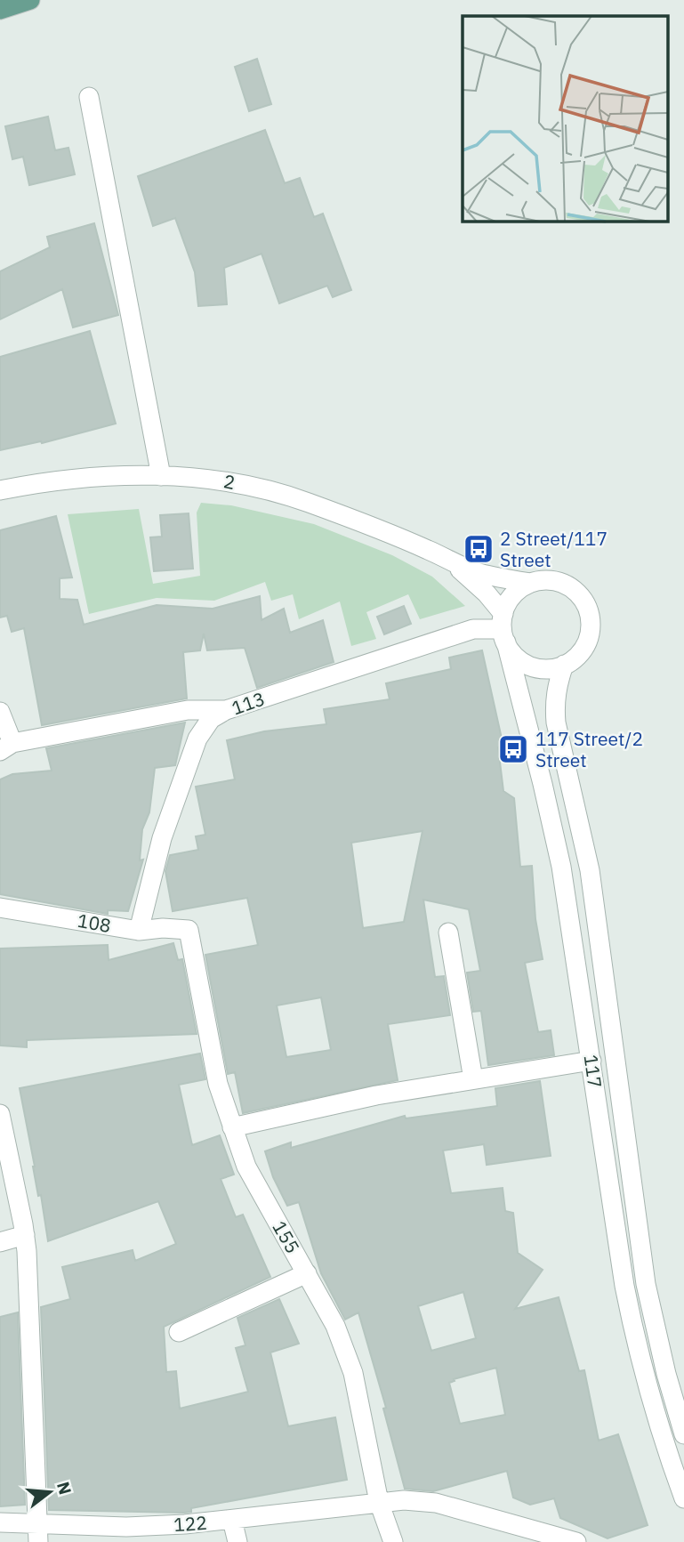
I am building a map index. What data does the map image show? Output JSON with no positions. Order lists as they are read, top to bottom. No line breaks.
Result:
{"streets":{"street":["2","113","108","117","155","122"]},"crossings":[["2","113"],["2","117"],["113","108"],["113","117"],["108","155"],["155","122"]],"places":{"bus stop":["2 Street/117 Street","117 Street/2 Street"]},"north":"right"}
